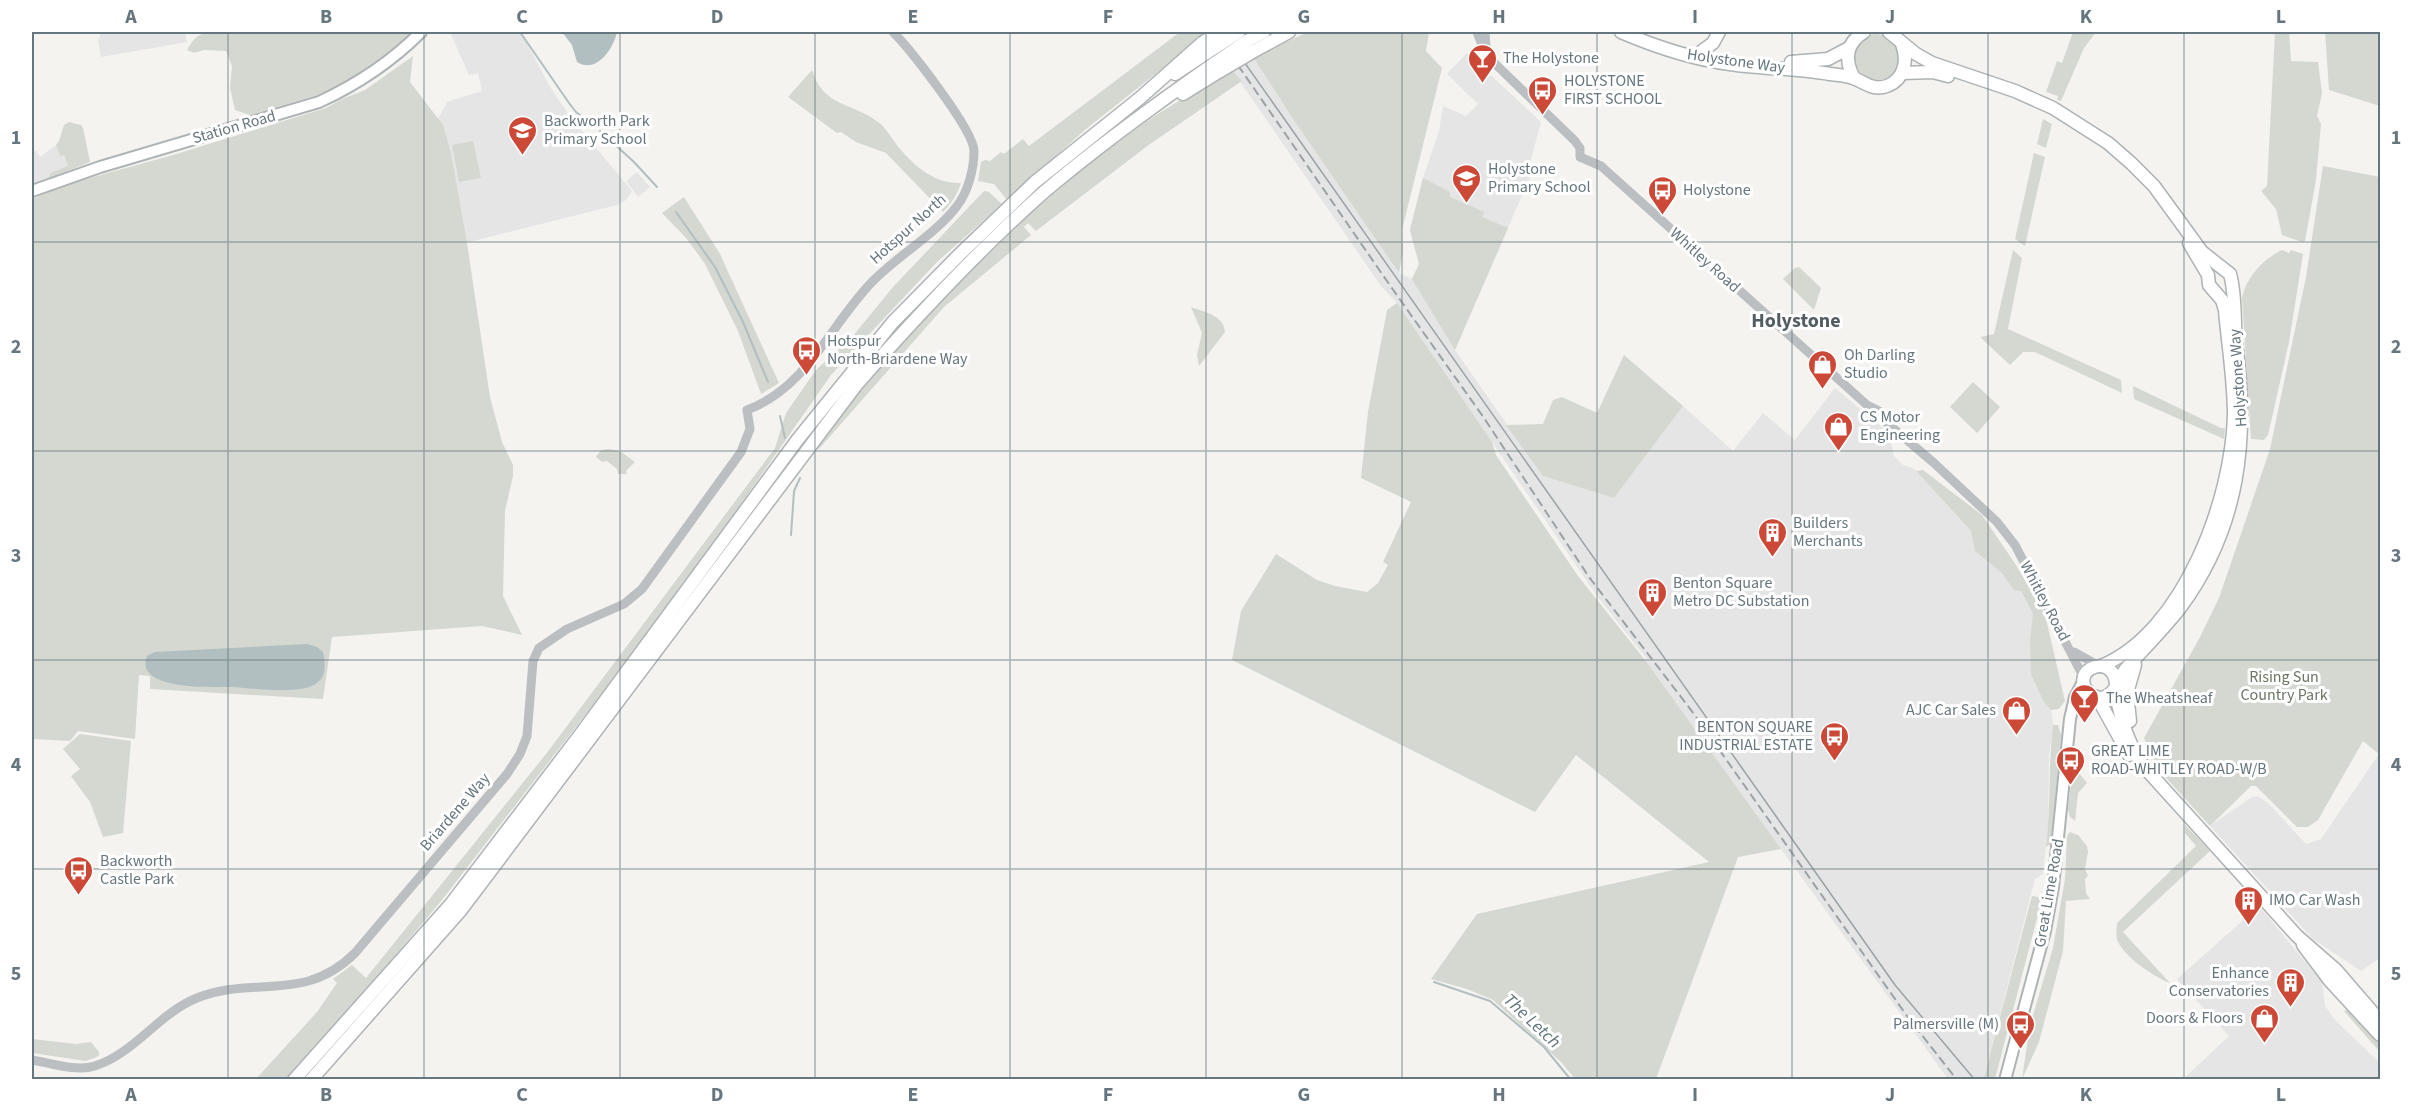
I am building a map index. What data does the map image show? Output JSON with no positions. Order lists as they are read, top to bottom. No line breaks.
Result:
{"streets":{"main road":["Holystone Way","Station Road","Great Lime Road"],"street":["Hotspur North","Whitley Road","Briardene Way"]},"crossings":[["Holystone Way","Whitley Road"],["Holystone Way","Great Lime Road"],["Hotspur North","Briardene Way"],["Whitley Road","Great Lime Road"]],"districts":["Holystone"],"water":["The Letch"],"parks":["Rising Sun Country Park"],"places":{"bar":["The Holystone","The Wheatsheaf"],"bus stop":["HOLYSTONE FIRST SCHOOL","Holystone","Hotspur North-Briardene Way","BENTON SQUARE INDUSTRIAL ESTATE","GREAT LIME ROAD-WHITLEY ROAD-W/B","Backworth Castle Park","Palmersville (M)"],"school or university":["Backworth Park Primary School","Holystone Primary School"],"shop":["Oh Darling Studio","CS Motor Engineering","AJC Car Sales","Doors & Floors"],"building":["Builders Merchants","Benton Square Metro DC Substation","IMO Car Wash","Enhance Conservatories"]},"grid":{"columns":["A","B","C","D","E","F","G","H","I","J","K","L"],"rows":["1","2","3","4","5"]}}
